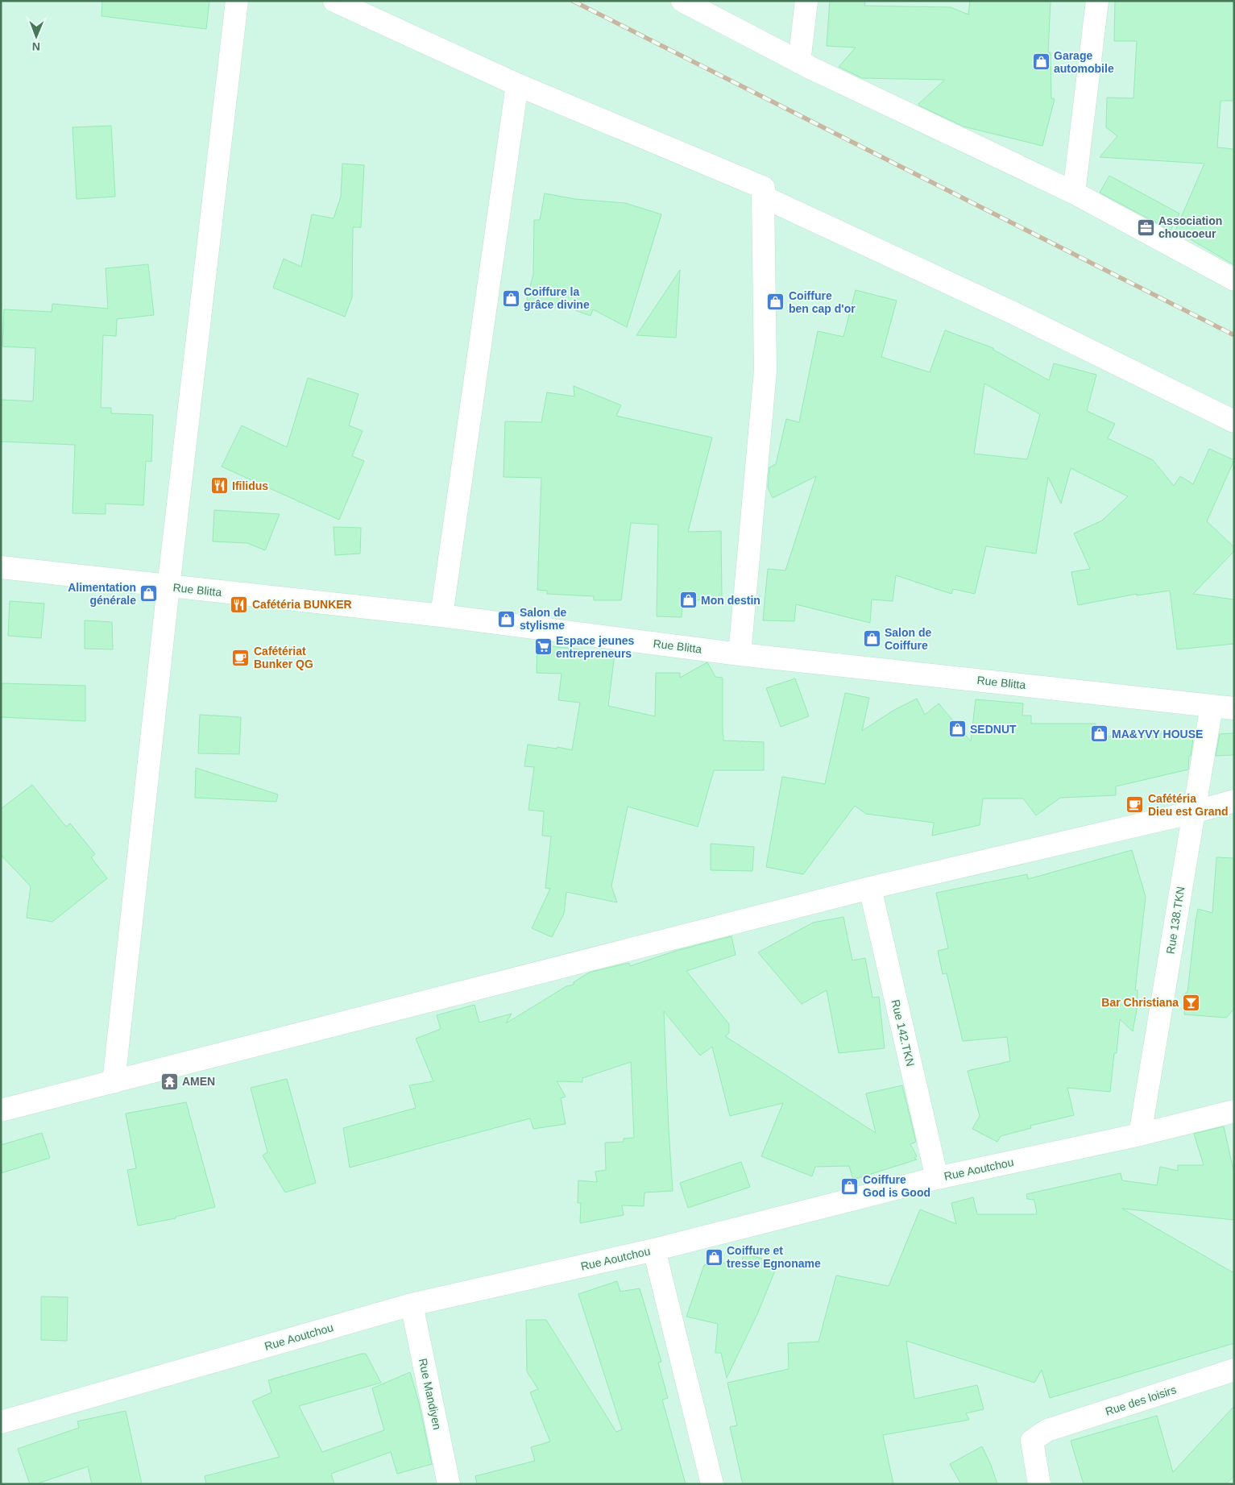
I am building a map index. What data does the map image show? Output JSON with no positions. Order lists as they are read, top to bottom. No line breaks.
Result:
{"streets":{"street":["Rue Blitta","Rue 138.TKN","Rue 142.TKN","Rue Aoutchou","Rue Mandiyen","Rue des loisirs"]},"crossings":[["Rue Blitta","Rue 138.TKN"],["Rue 138.TKN","Rue Aoutchou"],["Rue 142.TKN","Rue Aoutchou"],["Rue Aoutchou","Rue Mandiyen"]],"places":{"shop":["Garage automobile","Coiffure la grâce divine","Coiffure ben cap d'or","Alimentation générale","Mon destin","Salon de stylisme","Salon de Coiffure","SEDNUT","MA&YVY HOUSE","Coiffure God is Good","Coiffure et tresse Egnoname"],"office":["Association choucoeur"],"restaurant":["Ifilidus","Cafétéria BUNKER"],"supermarket":["Espace jeunes entrepreneurs"],"cafe":["Cafétériat Bunker QG","Cafétéria Dieu est Grand"],"bar":["Bar Christiana"],"temple":["AMEN"]},"north":"bottom"}
